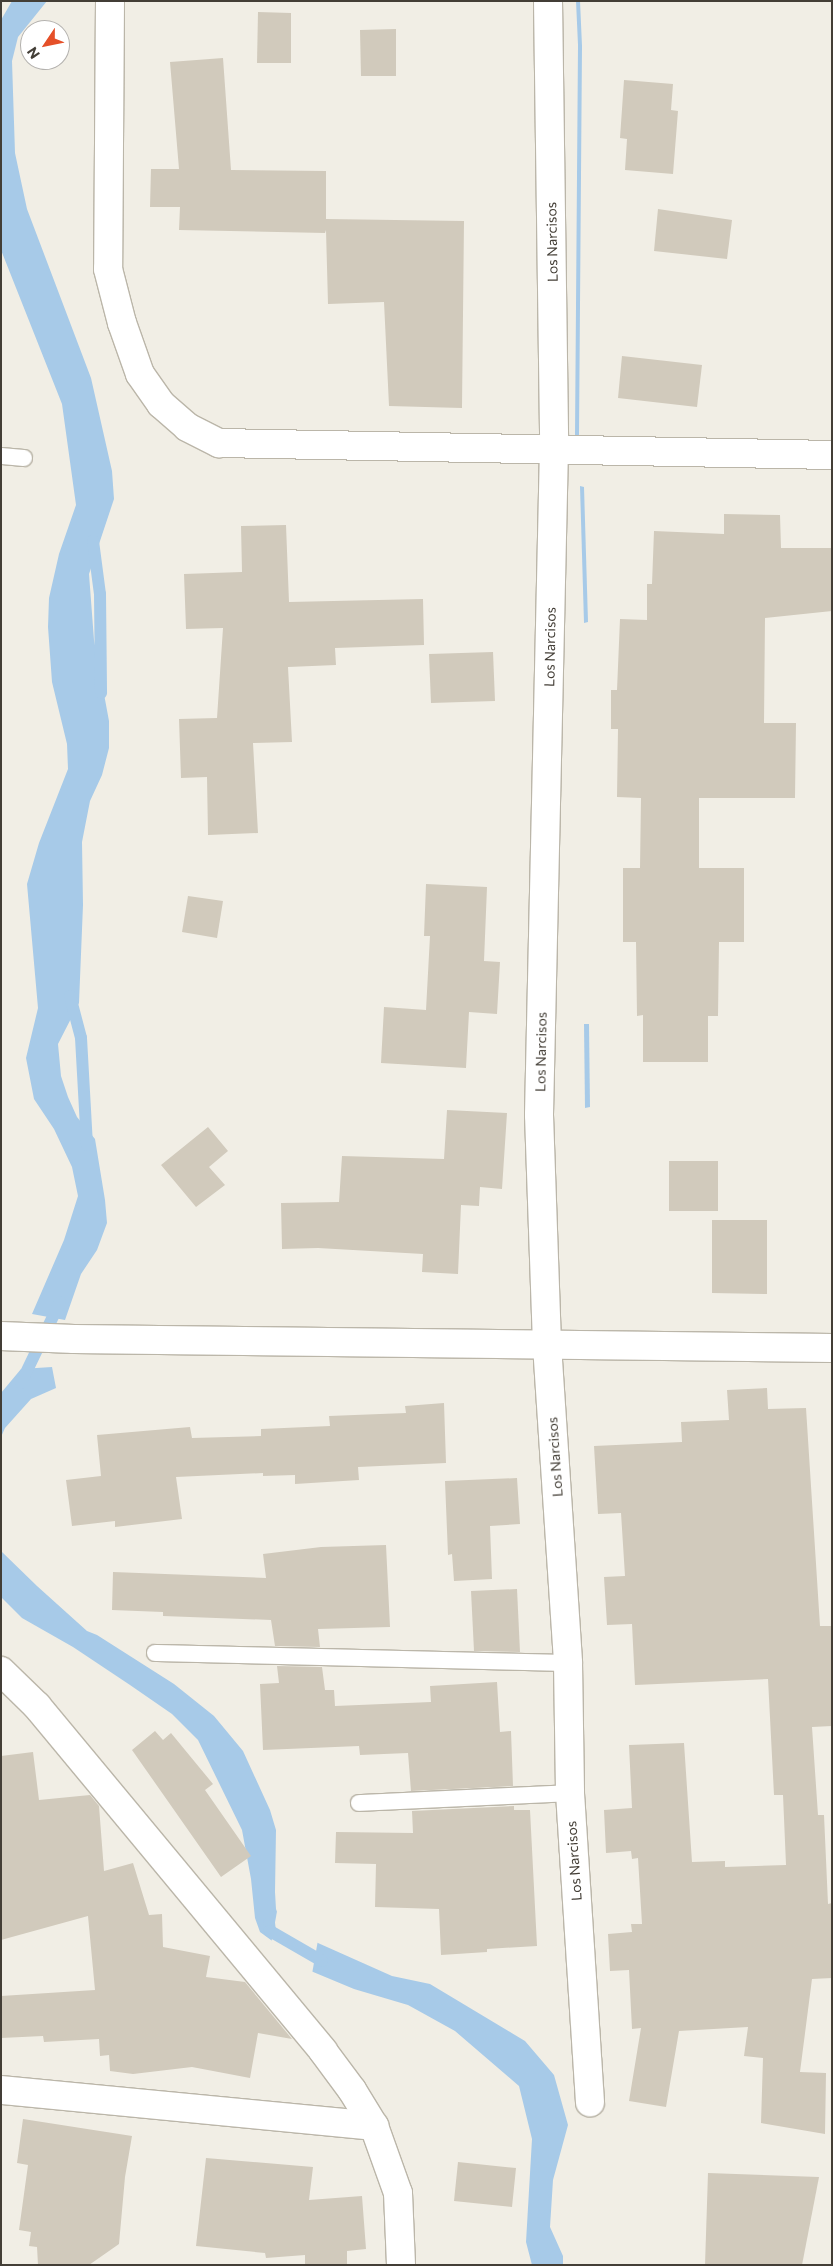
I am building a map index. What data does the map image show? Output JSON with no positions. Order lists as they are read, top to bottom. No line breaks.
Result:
{"streets":{"street":["Los Narcisos"]},"north":"bottom left"}
